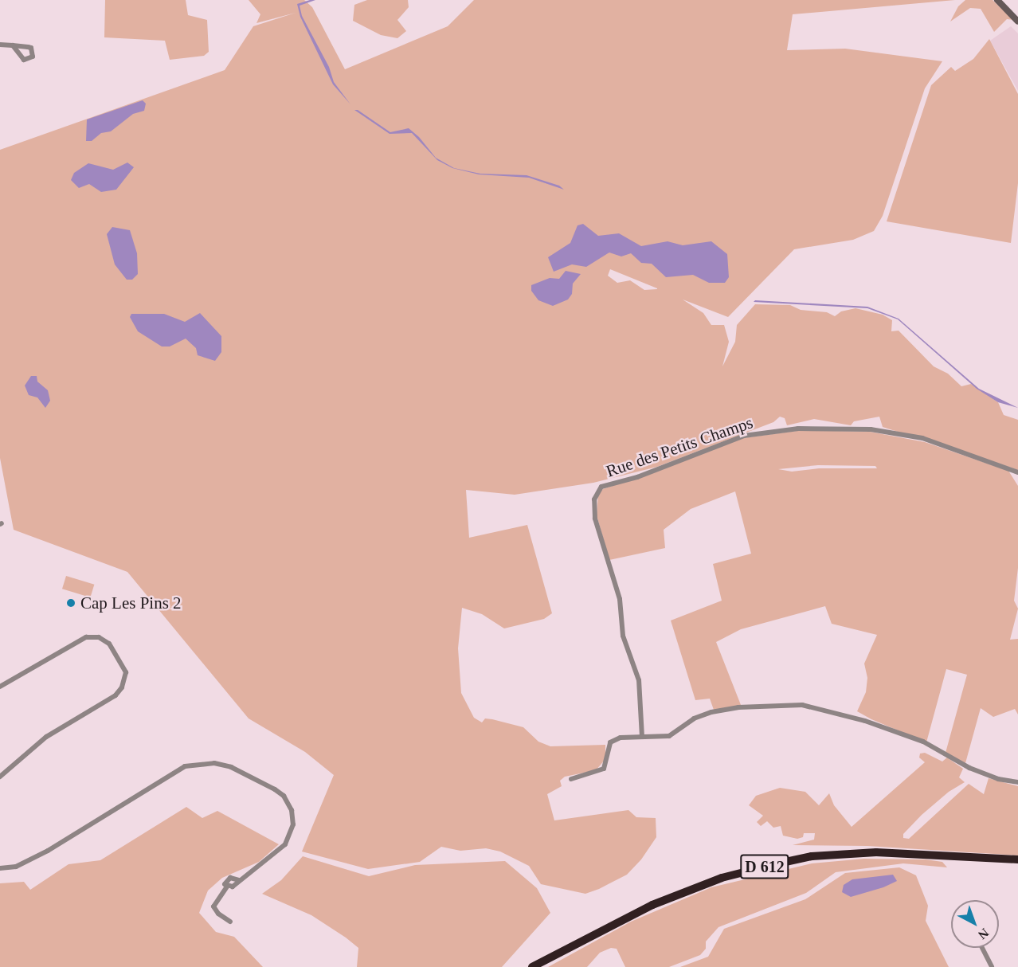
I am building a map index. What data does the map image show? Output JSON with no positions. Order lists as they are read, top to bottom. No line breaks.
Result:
{"streets":{"highway":["D 612"],"street":["Rue des Petits Champs"]},"places":["Cap Les Pins 2"],"north":"bottom right"}
